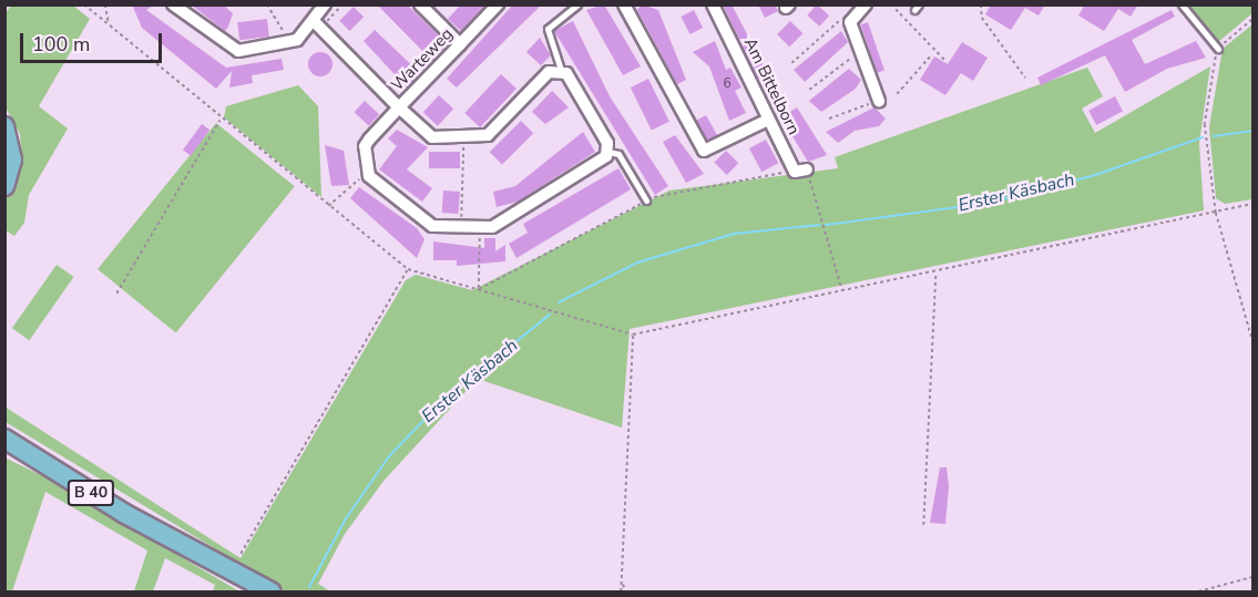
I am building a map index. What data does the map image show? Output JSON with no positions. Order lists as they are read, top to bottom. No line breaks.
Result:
{"streets":{"main road":["B 40"],"street":["Warteweg","Am Bittelborn"]},"water":["Erster Käsbach"],"house_numbers":["6"],"scale_bar":"100 m"}
